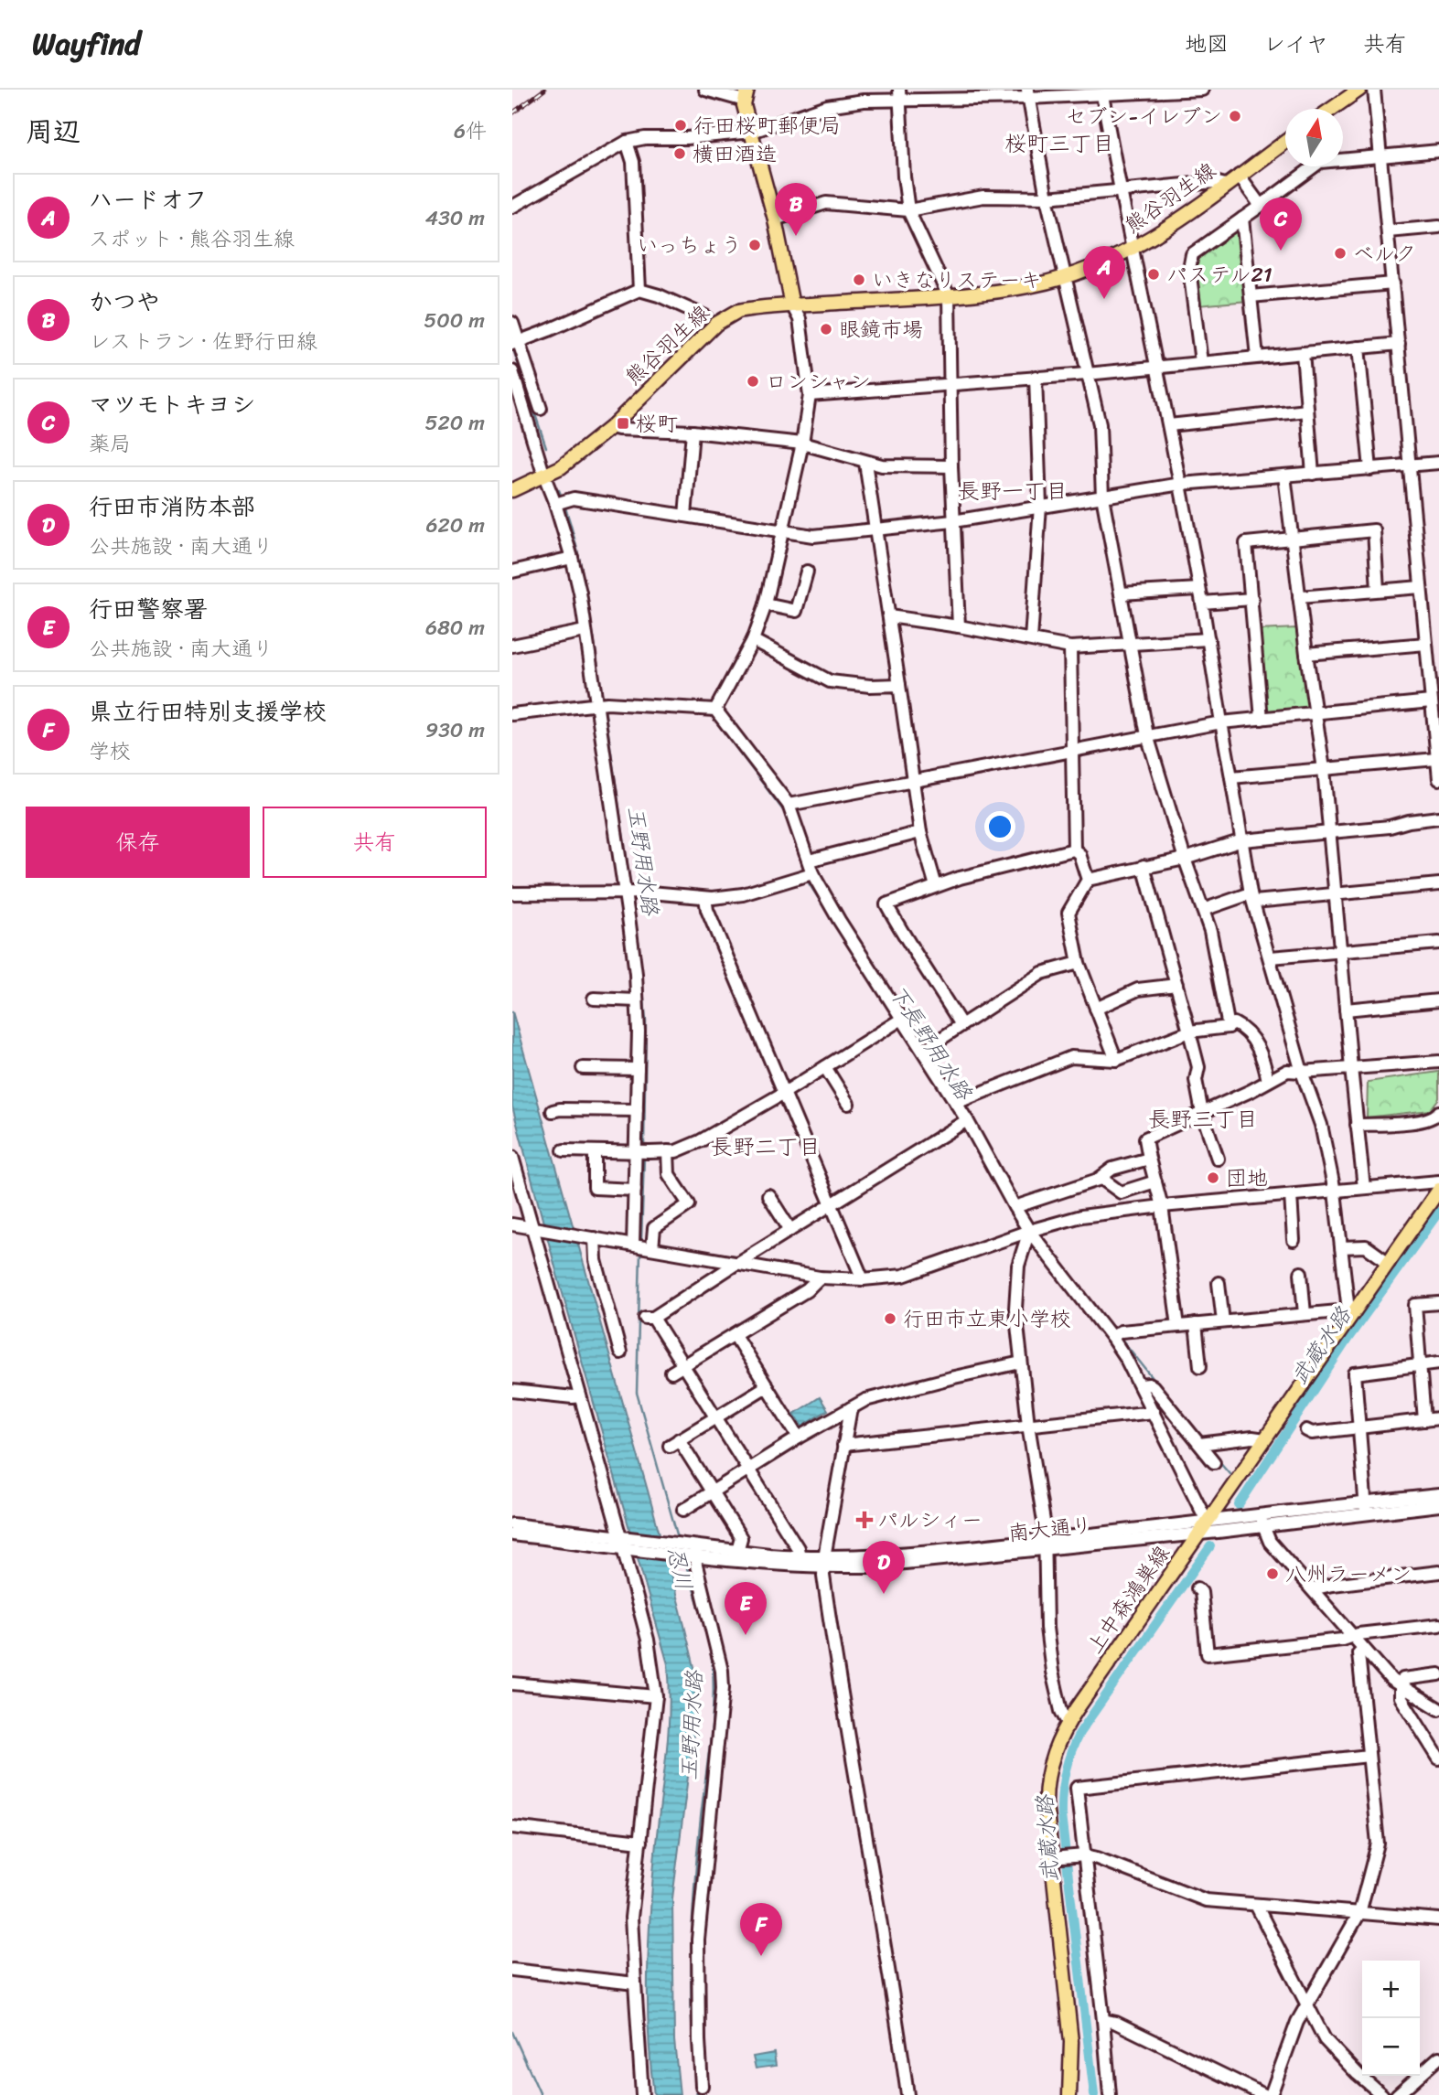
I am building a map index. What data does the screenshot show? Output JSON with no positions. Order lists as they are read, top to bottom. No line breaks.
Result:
{"streets":{"main road":["熊谷羽生線","上中森鴻巣線"],"street":["南大通り"]},"crossings":[["南大通り","上中森鴻巣線"]],"districts":["桜町三丁目","長野一丁目","長野三丁目","長野二丁目"],"water":["玉野用水路","下長野用水路","武蔵水路","忍川"],"places":{"other":["セブン-イレブン","行田桜町郵便局","横田酒造","いっちょう","ベルク","パステル21","いきなりステーキ","眼鏡市場","ロンシャン","団地","行田市立東小学校","八州ラーメン"],"transit":["桜町"],"health":["パルシィー"]},"north":"top","page":{"header":"Wayfind","nav":["地図","レイヤ","共有"],"heading":["周辺","6件"],"list":[{"mark":"A","name":"ハードオフ","note":"スポット · 熊谷羽生線","value":"430 m"},{"mark":"B","name":"かつや","note":"レストラン · 佐野行田線","value":"500 m"},{"mark":"C","name":"マツモトキヨシ","note":"薬局","value":"520 m"},{"mark":"D","name":"行田市消防本部","note":"公共施設 · 南大通り","value":"620 m"},{"mark":"E","name":"行田警察署","note":"公共施設 · 南大通り","value":"680 m"},{"mark":"F","name":"県立行田特別支援学校","note":"学校","value":"930 m"}],"pins":["B","C","A","D","E","F"],"buttons":["保存","共有"],"map_buttons":["+","−"]}}
